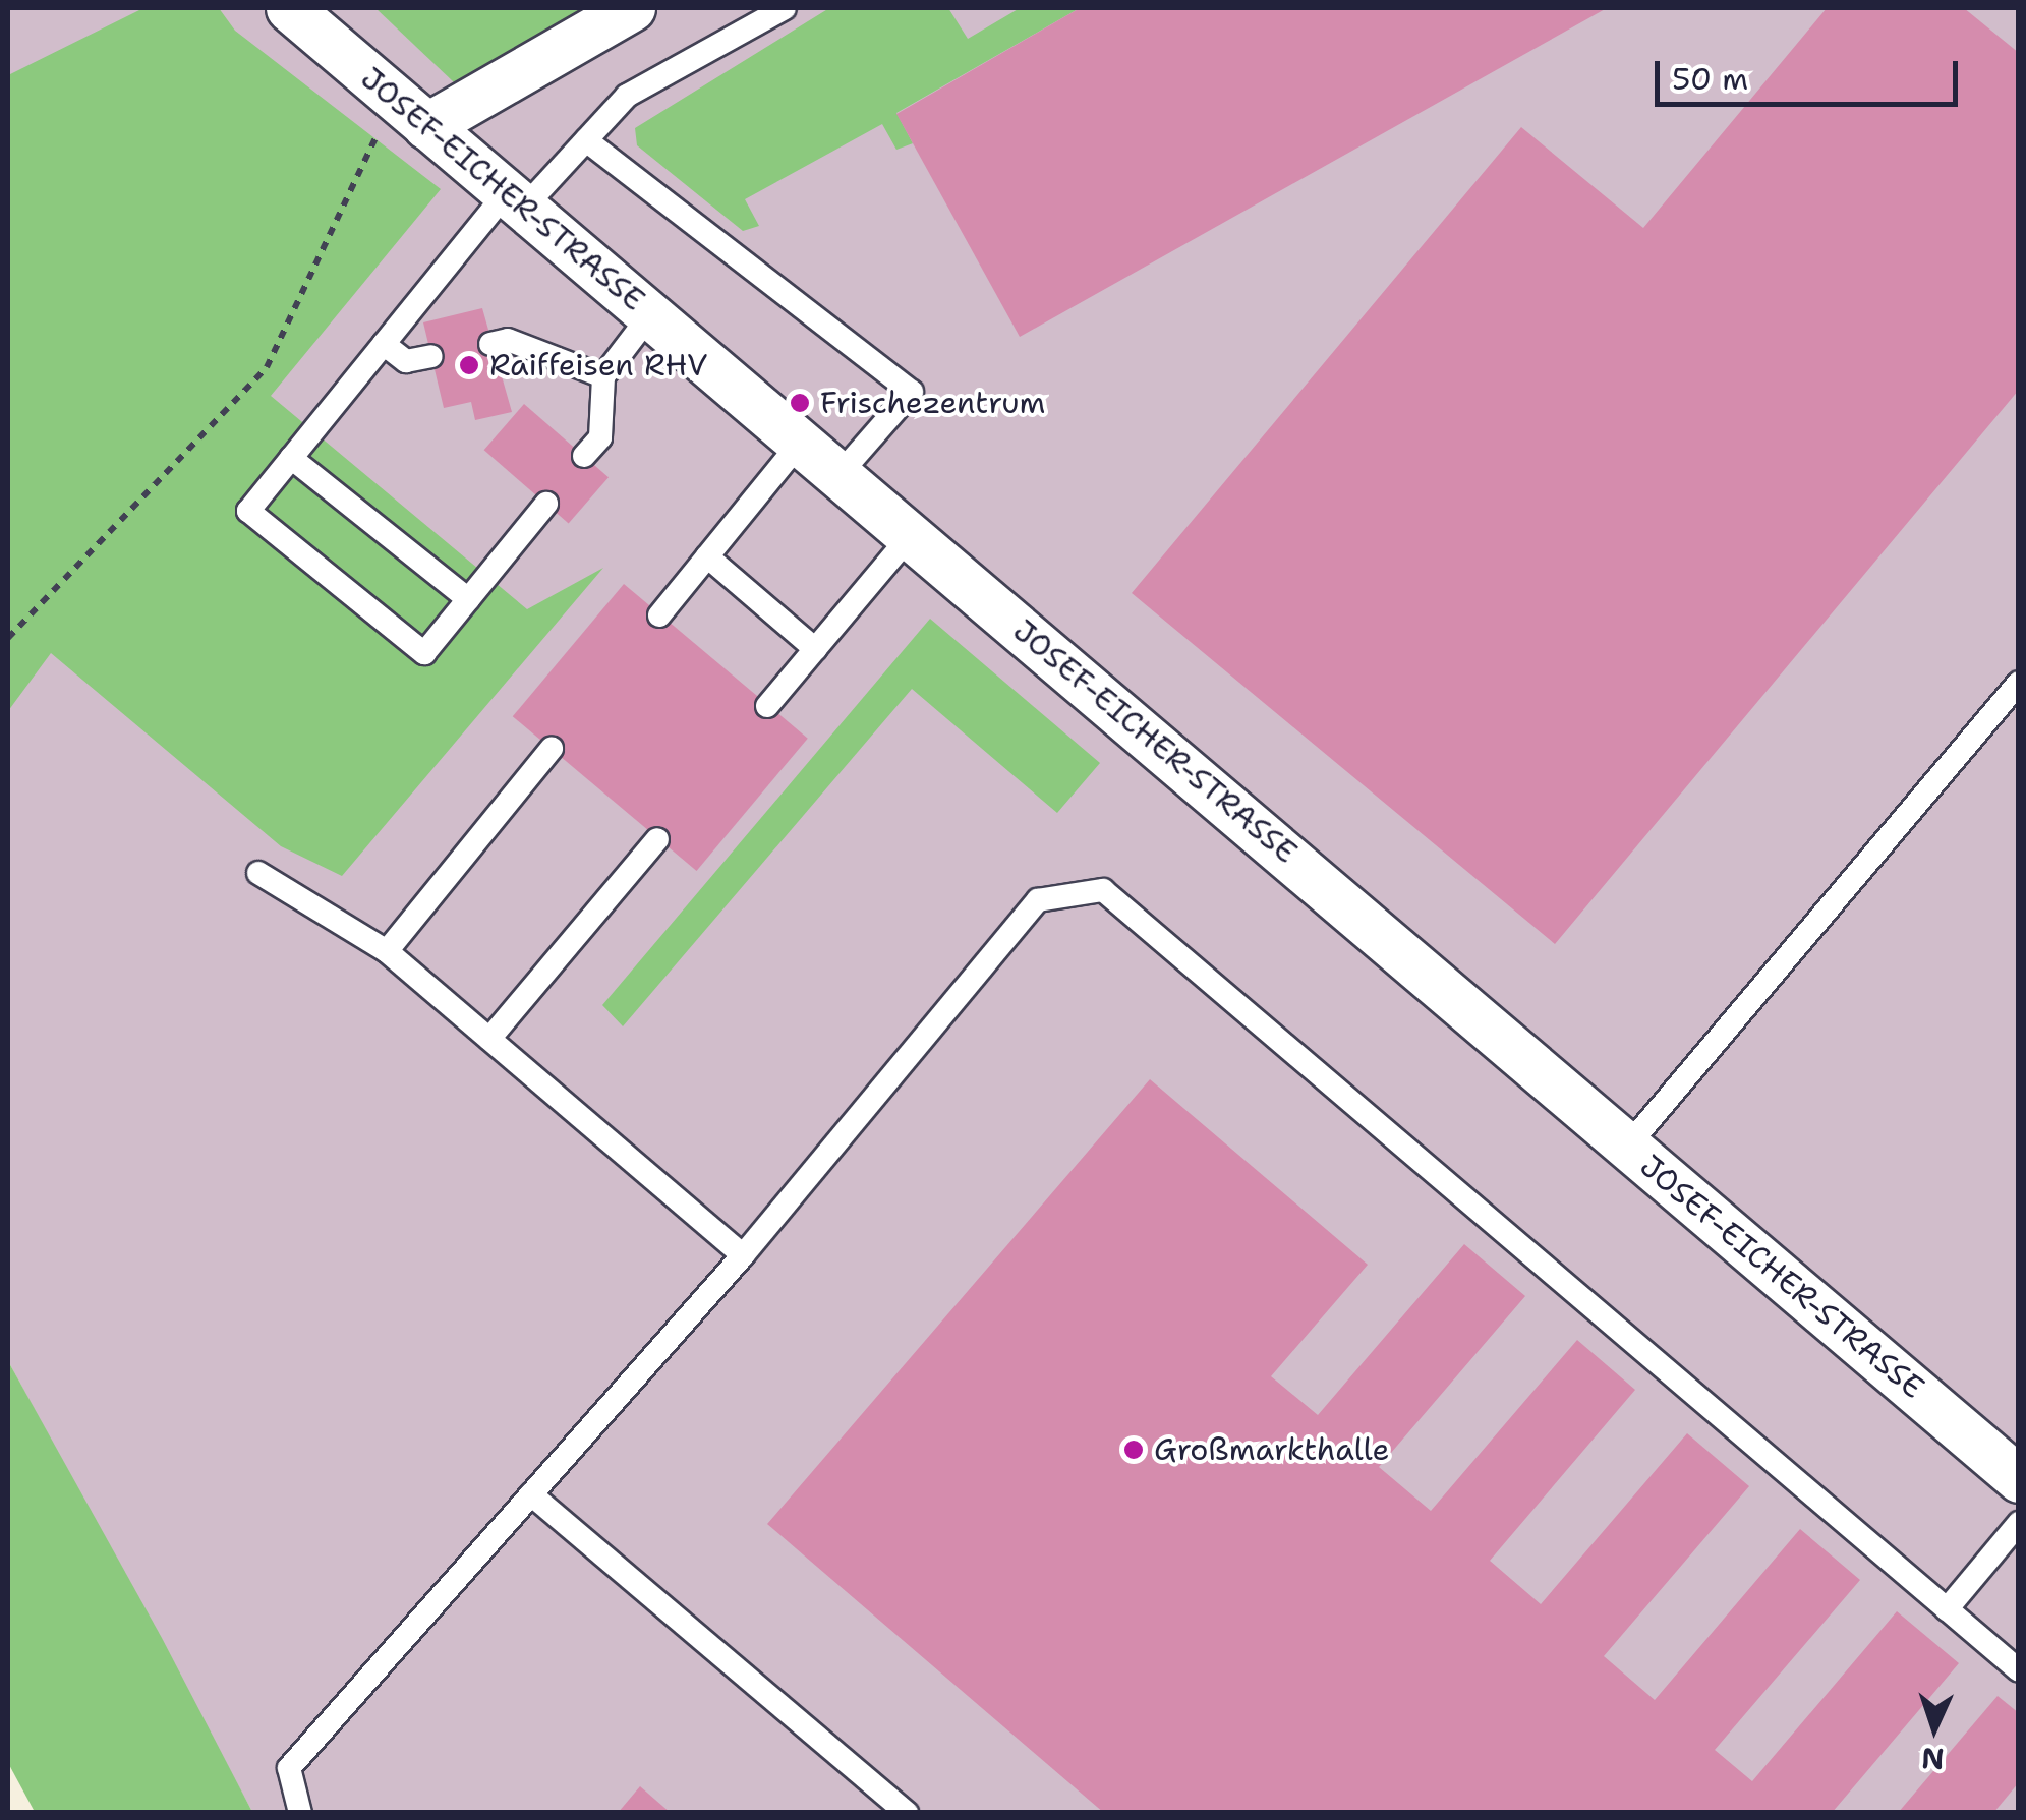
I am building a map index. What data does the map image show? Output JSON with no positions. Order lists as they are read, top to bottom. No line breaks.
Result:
{"streets":{"street":["JOSEF-EICHER-STRASSE"]},"places":["Raiffeisen RHV","Frischezentrum","Großmarkthalle"],"scale_bar":"50 m","north":"bottom"}
